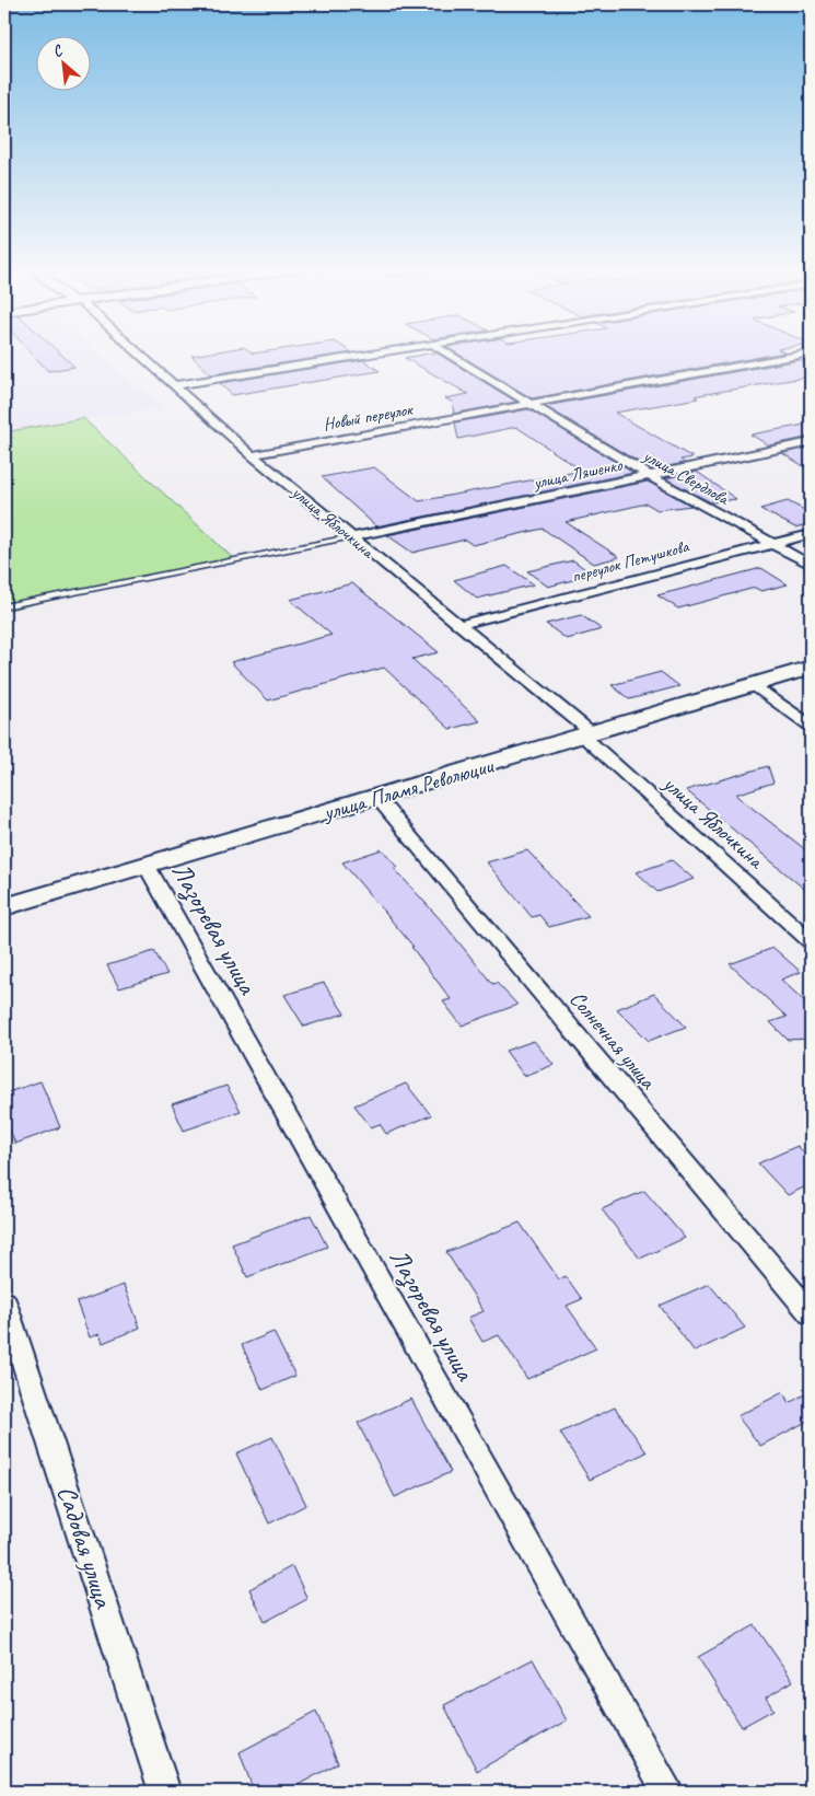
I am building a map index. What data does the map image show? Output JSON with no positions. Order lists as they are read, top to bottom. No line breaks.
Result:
{"streets":{"street":["Новый переулок","улица Ляшенко","улица Свердлова","улица Яблочкина","переулок Петушкова","улица Пламя Революции","Лазоревая улица","Солнечная улица","Садовая улица"]},"crossings":[["Новый переулок","улица Свердлова"],["Новый переулок","улица Яблочкина"],["улица Ляшенко","улица Свердлова"],["улица Ляшенко","улица Яблочкина"],["улица Свердлова","переулок Петушкова"],["улица Яблочкина","переулок Петушкова"],["улица Яблочкина","улица Пламя Революции"],["улица Пламя Революции","Лазоревая улица"],["улица Пламя Революции","Солнечная улица"]],"north":"top left"}
